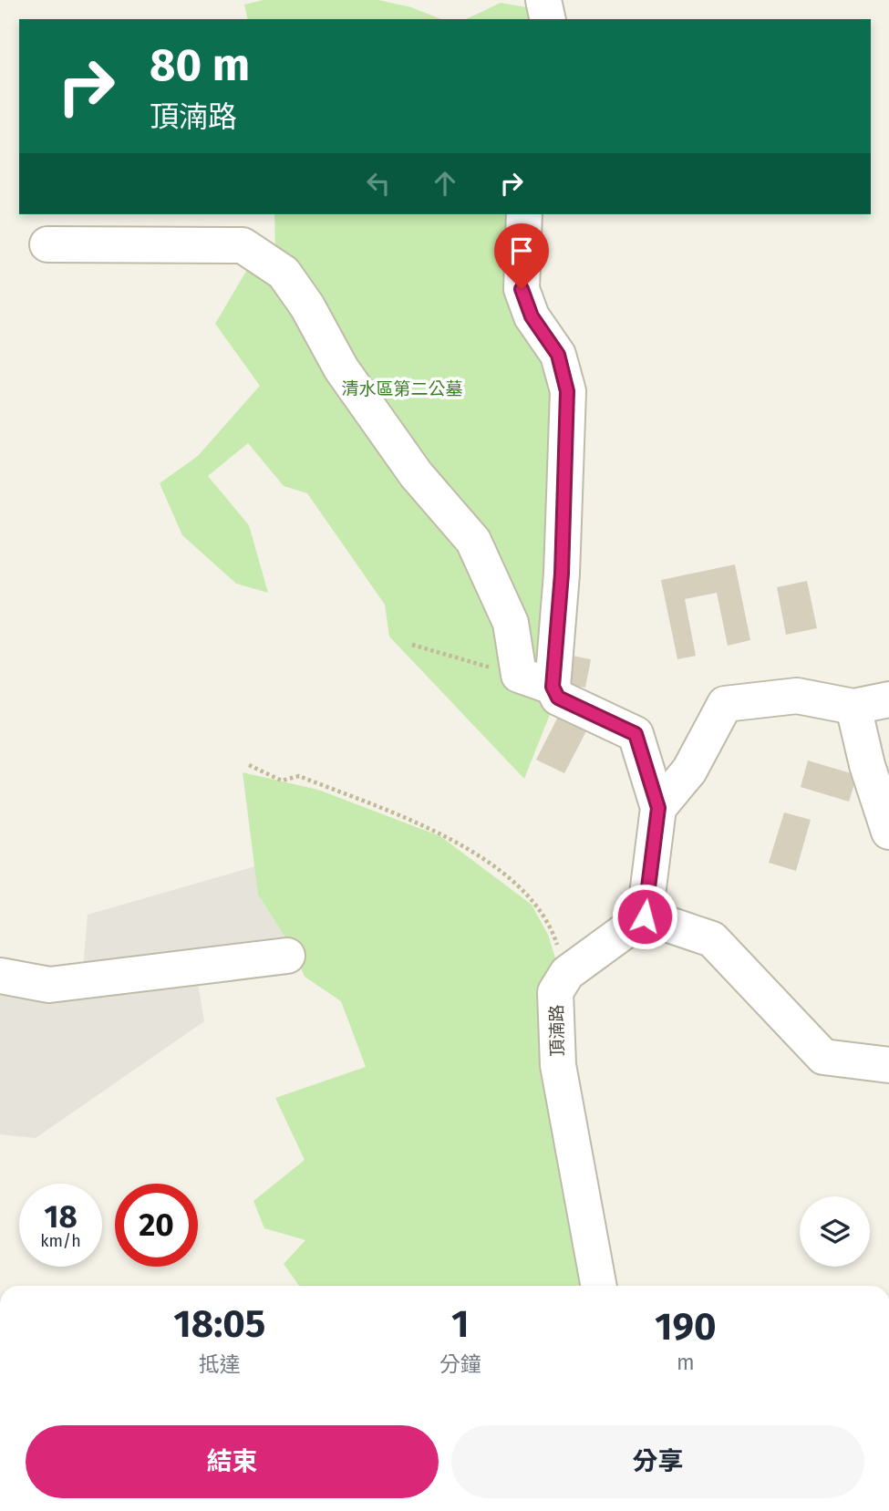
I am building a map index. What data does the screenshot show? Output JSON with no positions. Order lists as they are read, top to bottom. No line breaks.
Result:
{"streets":{"street":["頂湳路"]},"parks":["清水區第二公墓"],"page":{"turn":["80 m","頂湳路"],"speed":"18 km/h","limit":"20","eta":["18:05","抵達","1","分鐘","190","m"],"buttons":["結束","分享"]}}
